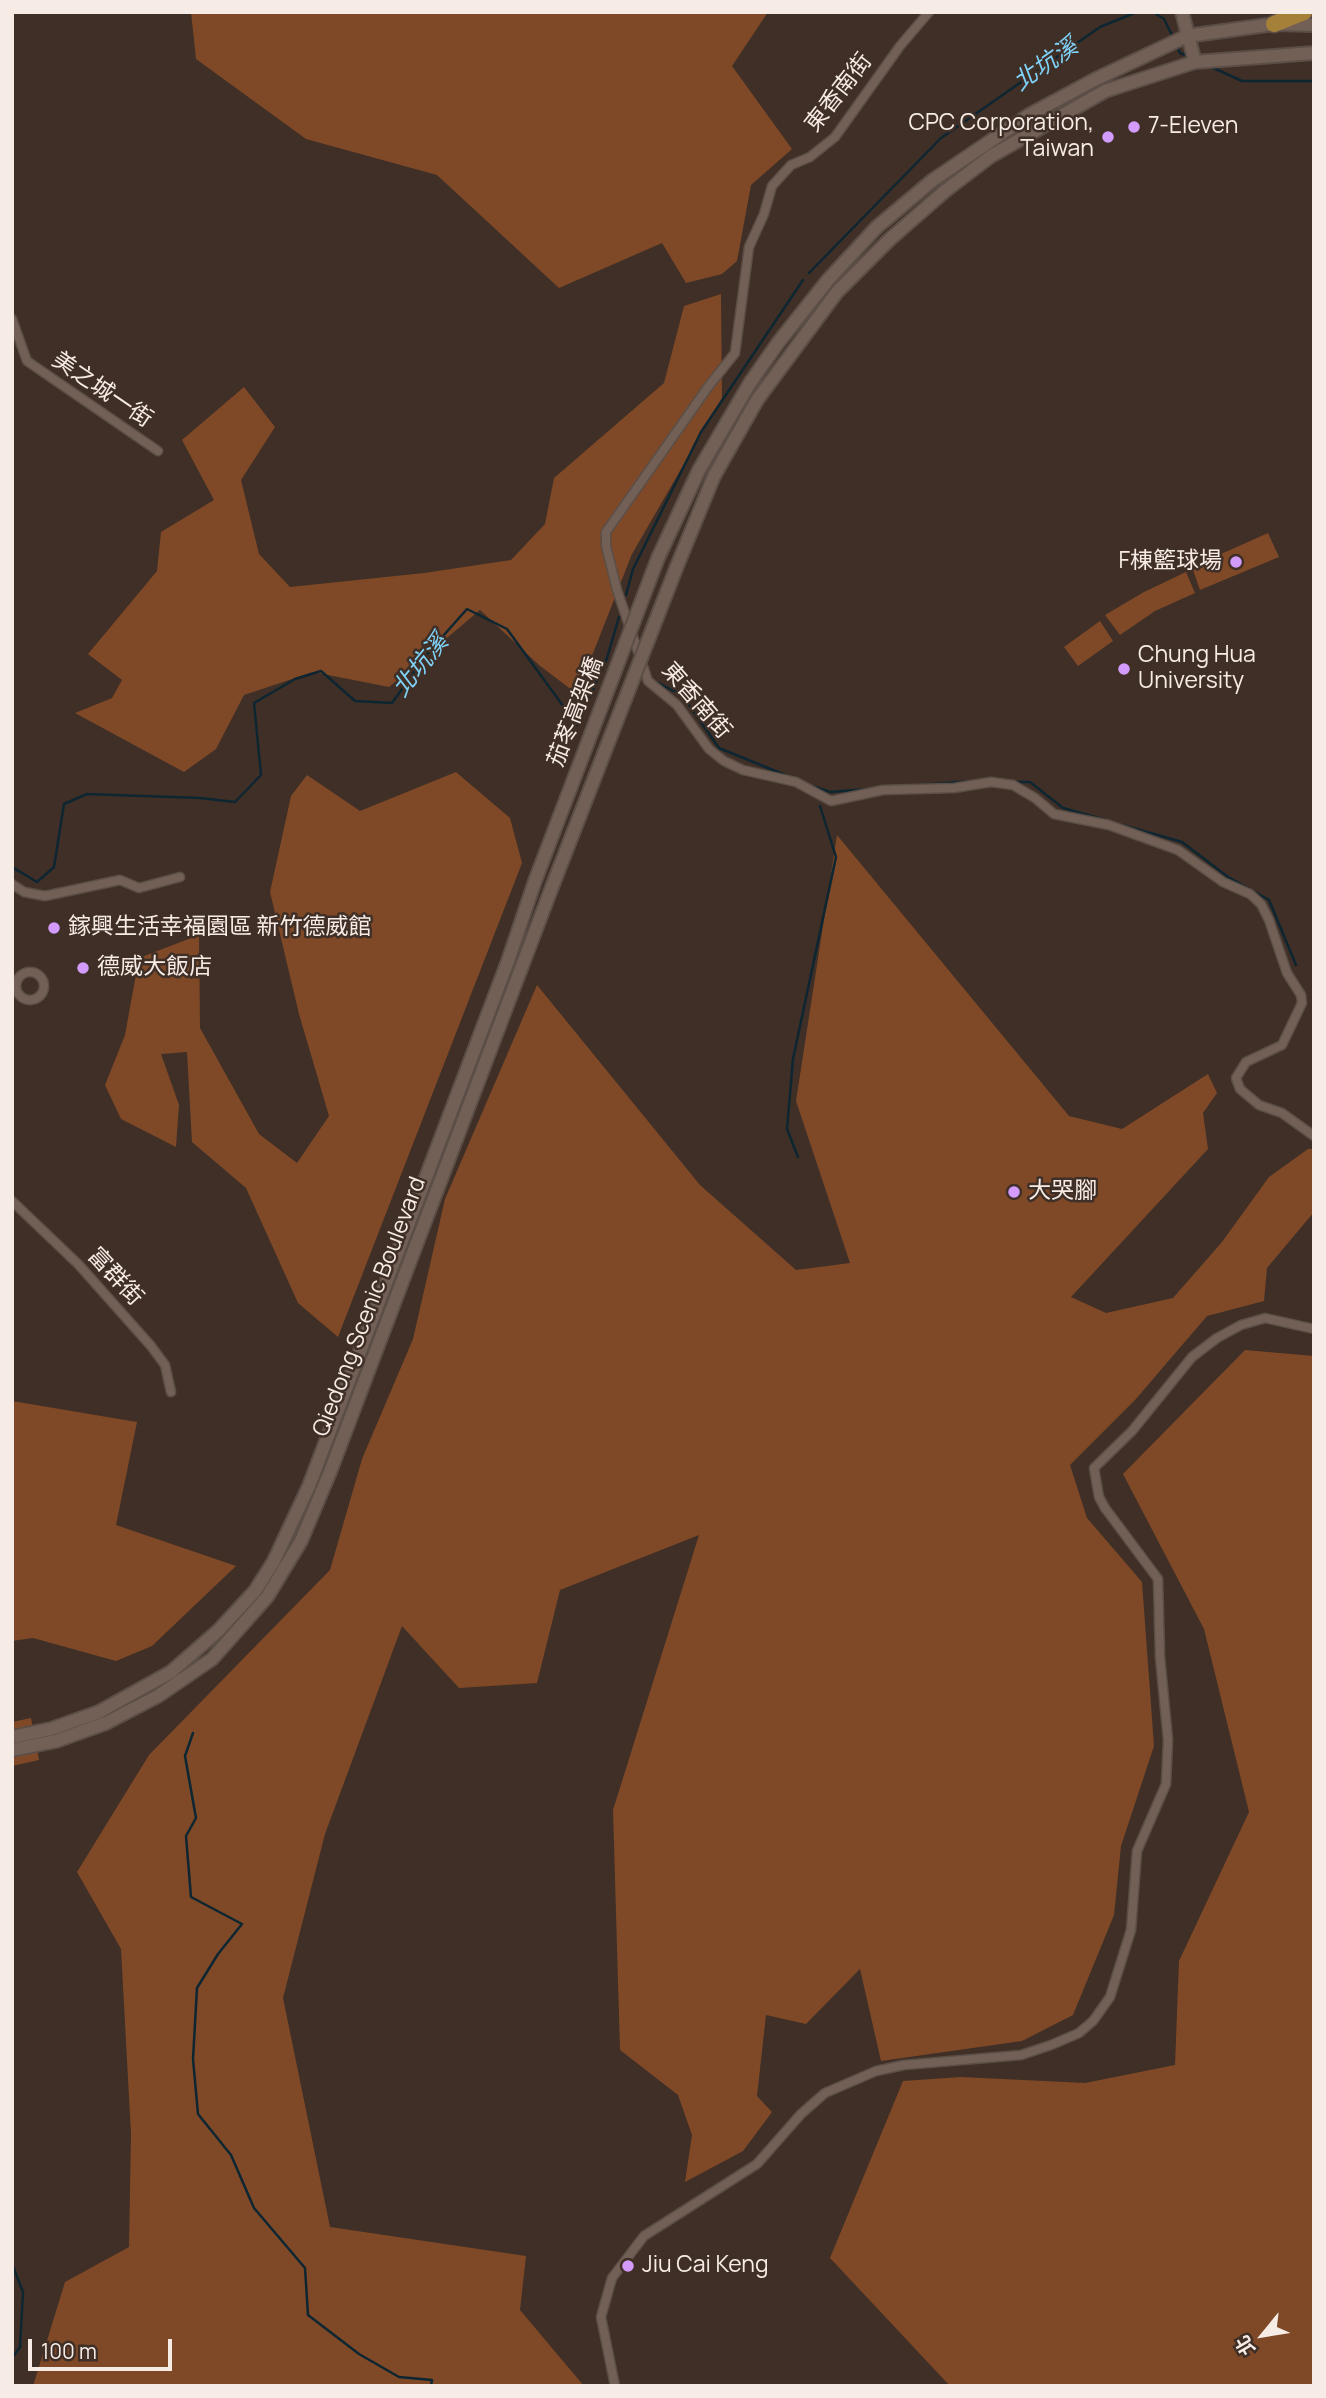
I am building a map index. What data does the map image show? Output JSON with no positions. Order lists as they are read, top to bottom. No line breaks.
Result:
{"streets":{"street":["東香南街","美之城一街","茄苳高架橋","富群街","Qiedong Scenic Boulevard"]},"crossings":[["茄苳高架橋","Qiedong Scenic Boulevard"]],"water":["北坑溪"],"places":["7-Eleven","CPC Corporation, Taiwan","F棟籃球場","Chung Hua University","鎵興生活幸福園區 新竹德威館","德威大飯店","大哭腳","Jiu Cai Keng"],"scale_bar":"100 m","north":"bottom left"}
